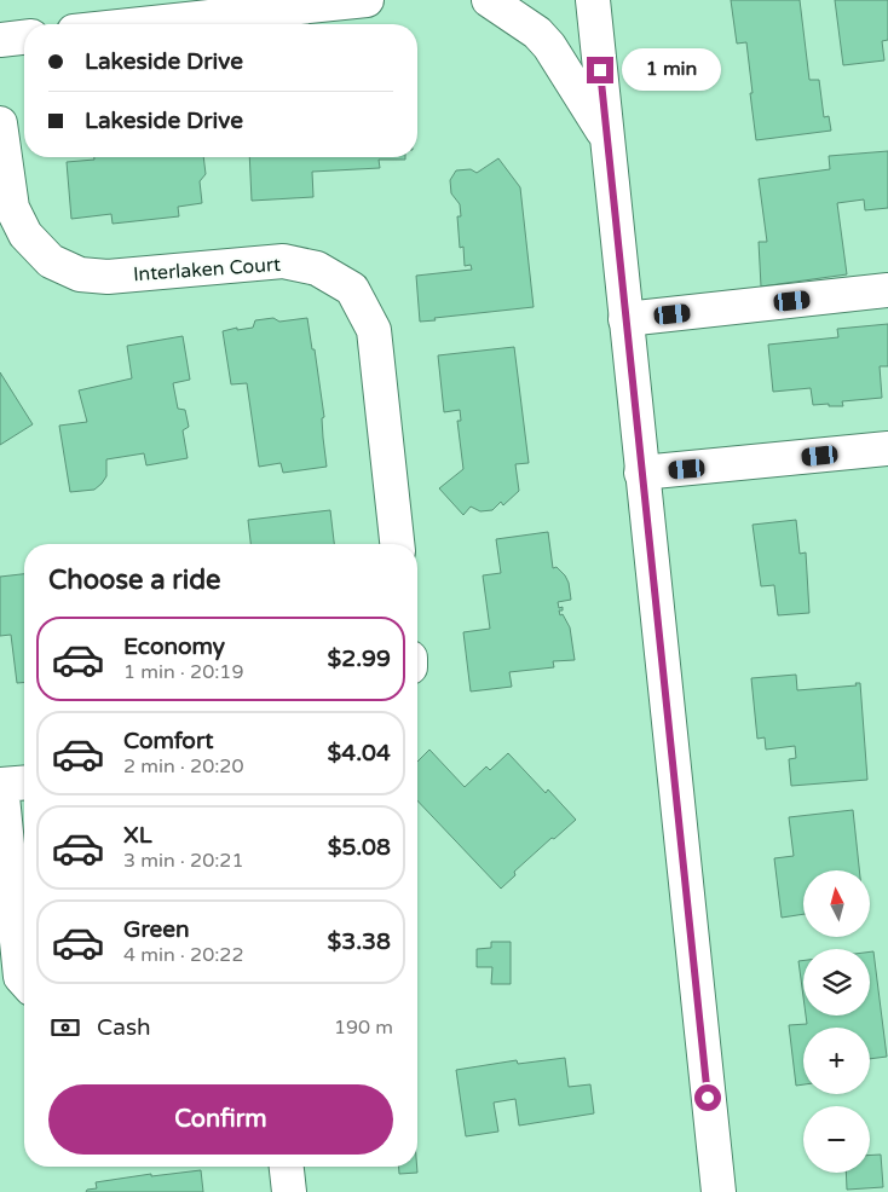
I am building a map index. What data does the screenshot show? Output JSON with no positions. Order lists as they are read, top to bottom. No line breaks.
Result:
{"streets":{"main road":["Interlaken Court"]},"north":"top","page":{"banner":["Lakeside Drive","Lakeside Drive"],"bubble":"1 min","heading":"Choose a ride","list":[{"name":"Economy","note":"1 min · 20:19","value":"$2.99"},{"name":"Comfort","note":"2 min · 20:20","value":"$4.04"},{"name":"XL","note":"3 min · 20:21","value":"$5.08"},{"name":"Green","note":"4 min · 20:22","value":"$3.38"}],"map_buttons":["+","−"],"pay":["Cash","190 m"],"buttons":"Confirm"}}
